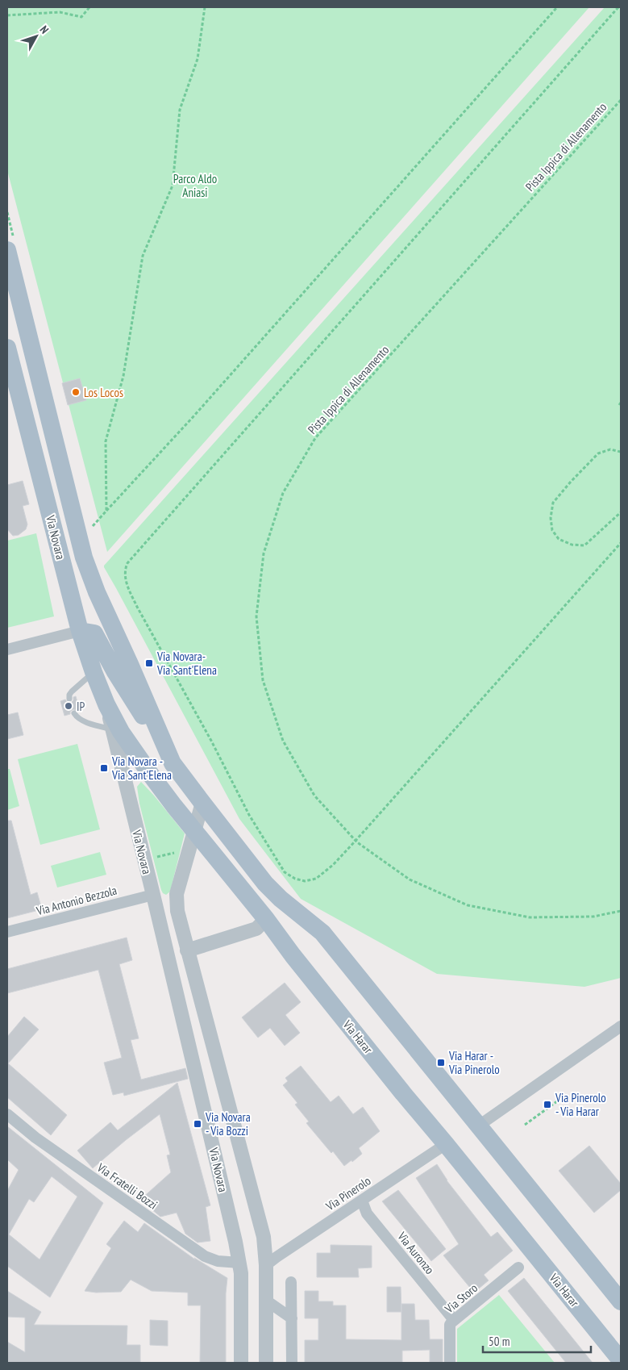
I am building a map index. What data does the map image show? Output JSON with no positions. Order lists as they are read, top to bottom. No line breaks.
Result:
{"streets":{"main road":["Via Novara","Via Harar"],"street":["Via Antonio Bezzola","Via Fratelli Bozzi","Via Pinerolo","Via Auronzo","Via Storo"],"path":["Pista Ippica di Allenamento"]},"crossings":[["Via Novara","Via Antonio Bezzola"],["Via Novara","Via Harar"],["Via Novara","Via Fratelli Bozzi"],["Via Harar","Via Pinerolo"],["Via Pinerolo","Via Auronzo"],["Via Auronzo","Via Storo"]],"parks":["Parco Aldo Aniasi"],"places":{"other":["Los Locos","IP"],"transit":["Via Novara- Via Sant'Elena","Via Novara - Via Sant'Elena","Via Harar - Via Pinerolo","Via Pinerolo - Via Harar","Via Novara - Via Bozzi"]},"scale_bar":"50 m","north":"top right"}
